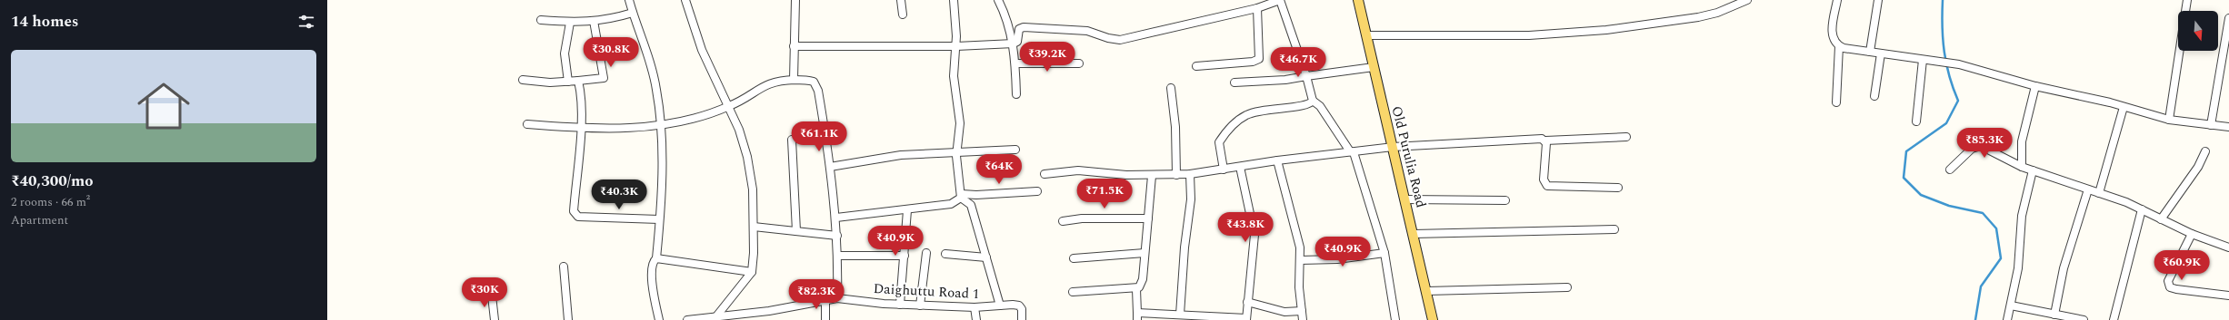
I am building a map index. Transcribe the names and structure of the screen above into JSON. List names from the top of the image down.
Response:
{
  "streets": {
    "main road": ["Old Purulia Road"],
    "street": ["Daighuttu Road 1"]
  },
  "north": "bottom",
  "page": {
    "heading": "14 homes",
    "price": [
      "₹30.8K",
      "₹39.2K",
      "₹46.7K",
      "₹61.1K",
      "₹85.3K",
      "₹64K",
      "₹71.5K",
      "₹40.3K",
      "₹43.8K",
      "₹40.9K",
      "₹40.9K",
      "₹60.9K",
      "₹30K",
      "₹82.3K"
    ],
    "list": [
      {
        "name": "₹40,300/mo",
        "note": "2 rooms · 66 m² · Apartment"
      }
    ]
  }
}
